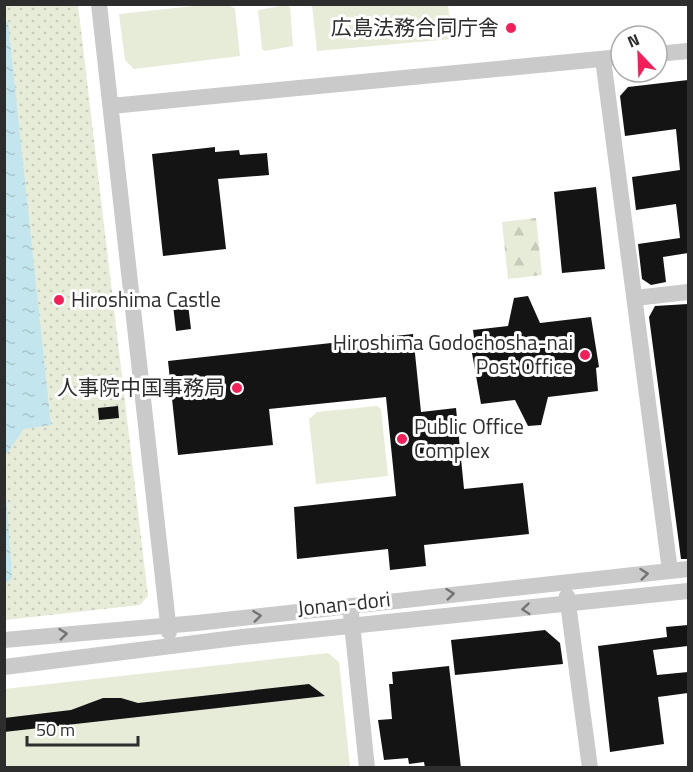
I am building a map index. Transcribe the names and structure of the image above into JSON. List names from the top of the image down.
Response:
{
  "streets": {
    "street": ["Jonan-dori"]
  },
  "places": [
    "広島法務合同庁舎",
    "Hiroshima Castle",
    "Hiroshima Godochosha-nai Post Office",
    "人事院中国事務局",
    "Public Office Complex"
  ],
  "scale_bar": "50 m",
  "north": "top left"
}
